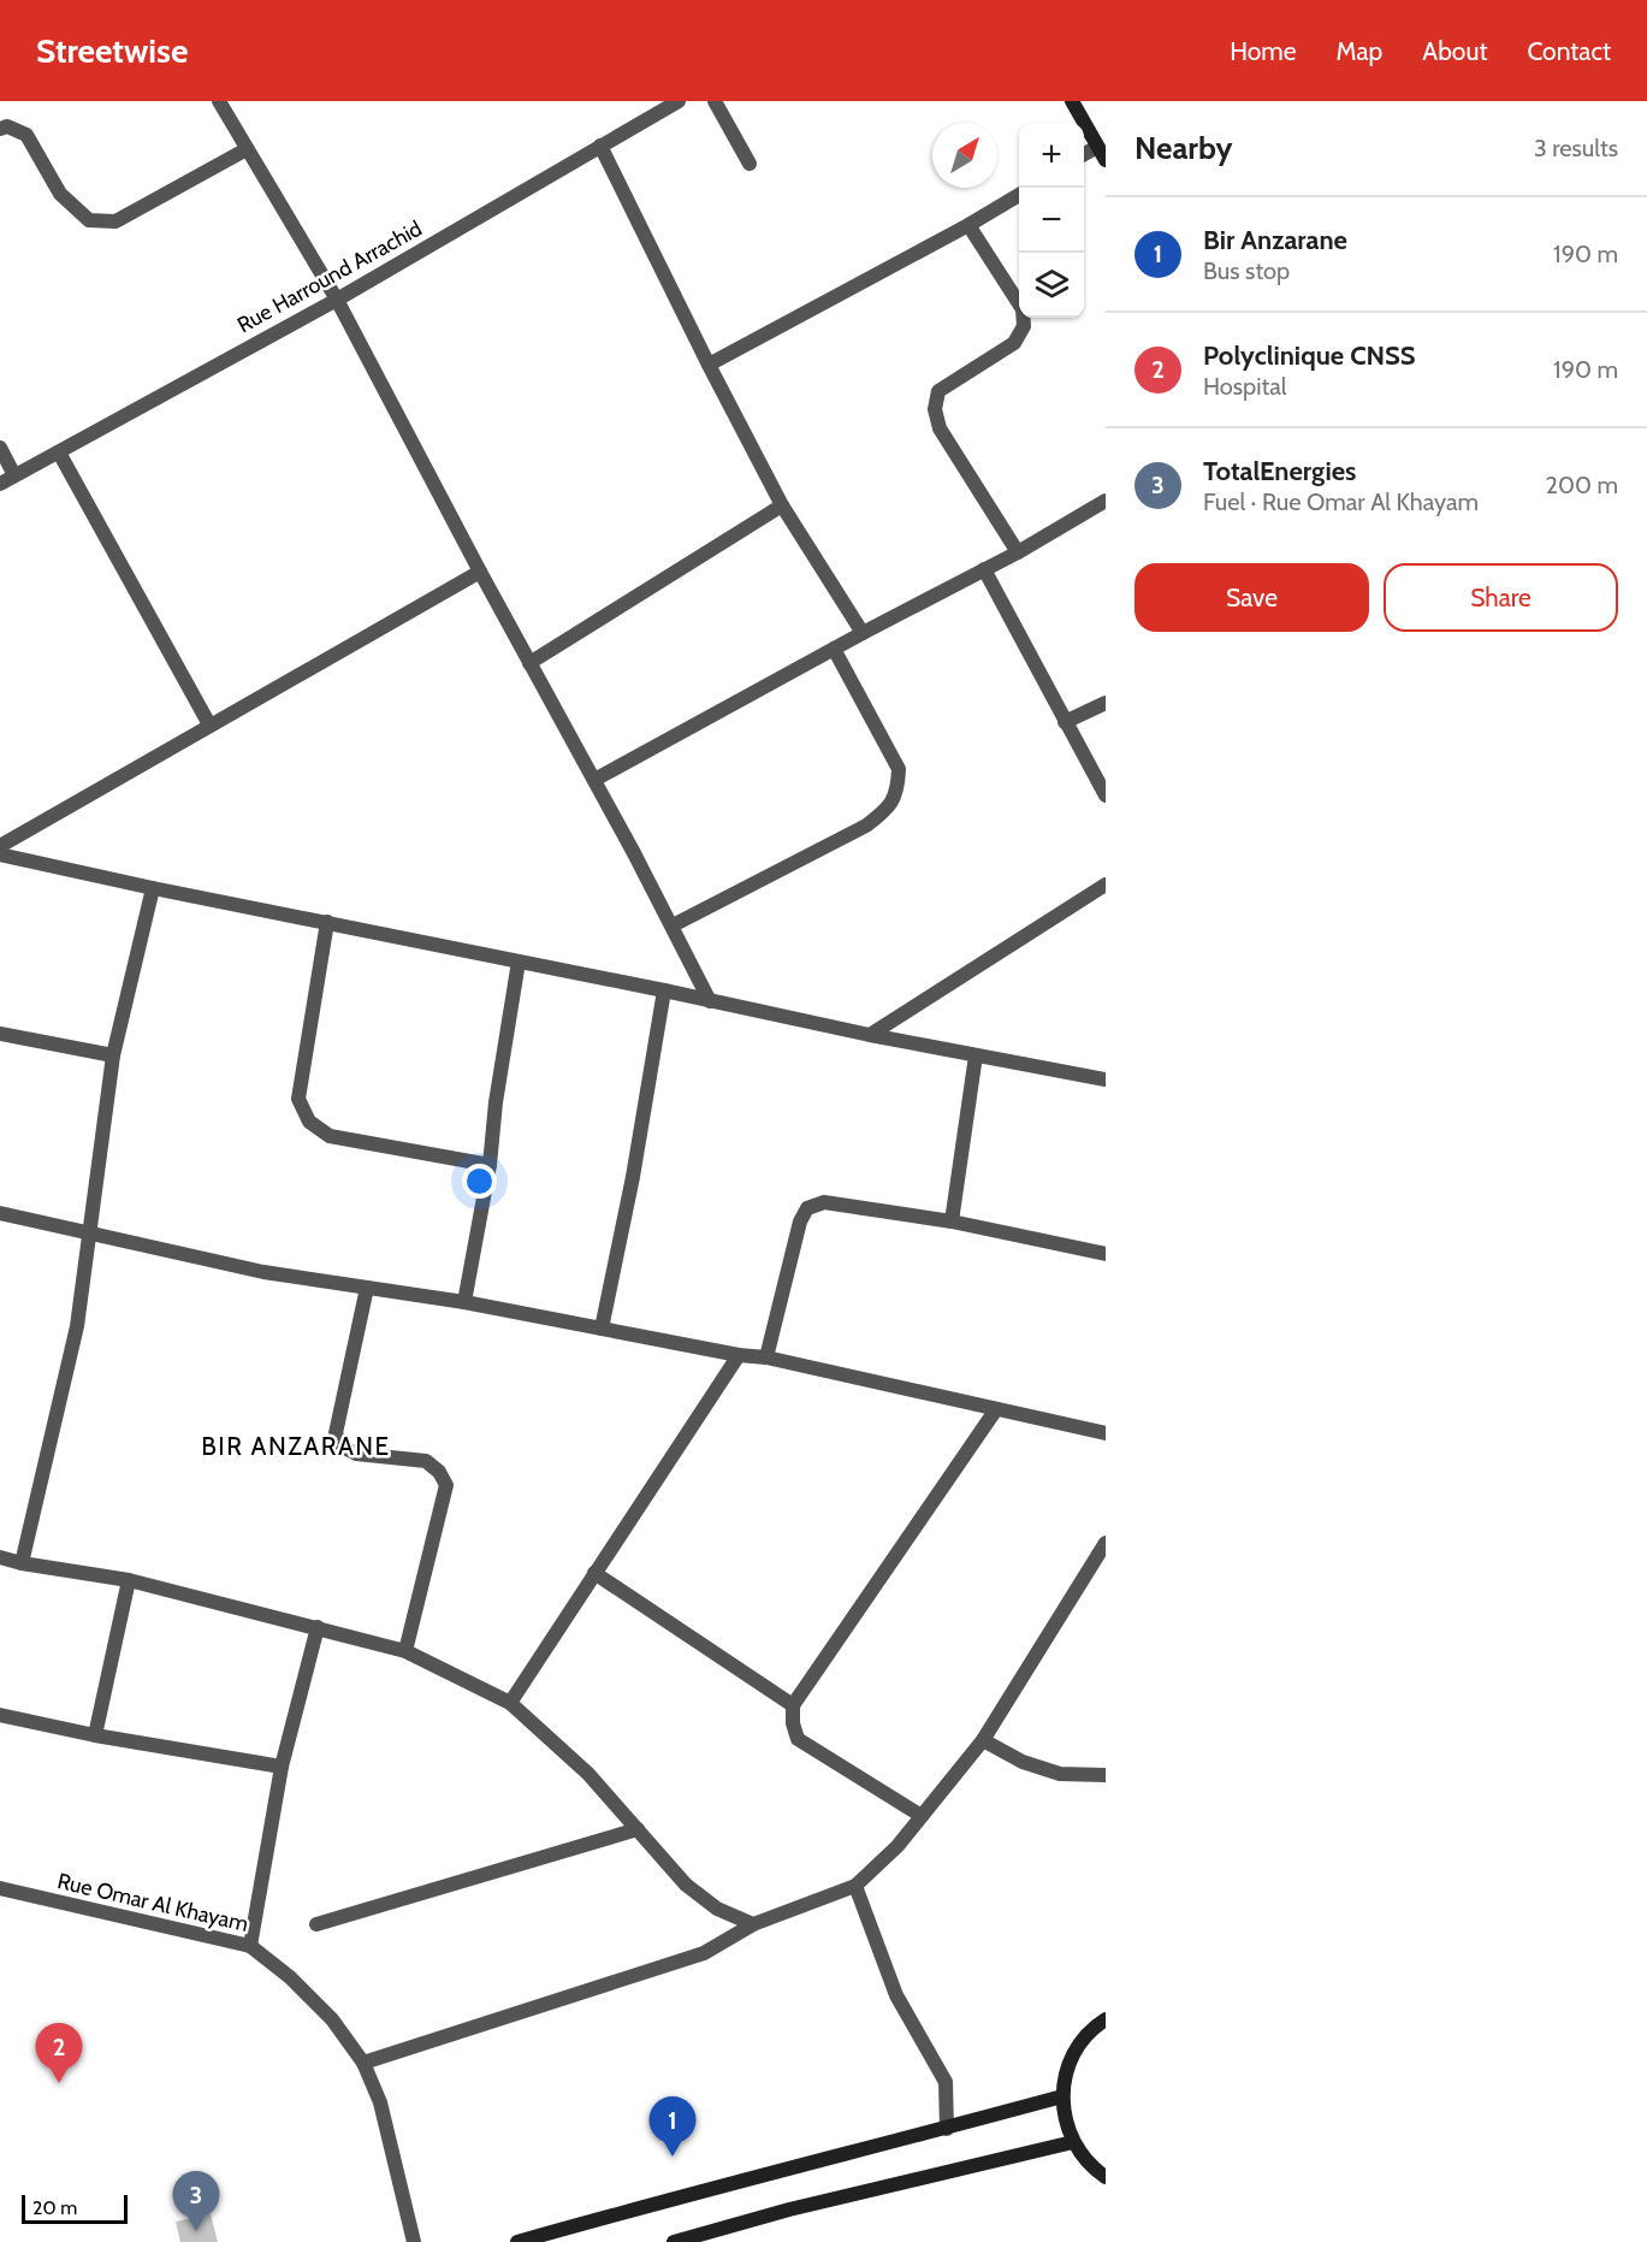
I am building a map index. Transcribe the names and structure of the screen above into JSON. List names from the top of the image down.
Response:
{
  "streets": {
    "street": ["Rue Harround Arrachid", "Rue Omar Al Khayam"]
  },
  "districts": ["BIR ANZARANE"],
  "scale_bar": "20 m",
  "north": "top right",
  "page": {
    "header": "Streetwise",
    "nav": [
      "Home",
      "Map",
      "About",
      "Contact"
    ],
    "heading": ["Nearby", "3 results"],
    "map_buttons": ["+", "−"],
    "list": [
      {
        "mark": "1",
        "name": "Bir Anzarane",
        "note": "Bus stop",
        "value": "190 m"
      },
      {
        "mark": "2",
        "name": "Polyclinique CNSS",
        "note": "Hospital",
        "value": "190 m"
      },
      {
        "mark": "3",
        "name": "TotalEnergies",
        "note": "Fuel · Rue Omar Al Khayam",
        "value": "200 m"
      }
    ],
    "buttons": ["Save", "Share"],
    "pins": ["2", "1", "3"],
    "scale": "20 m"
  }
}
